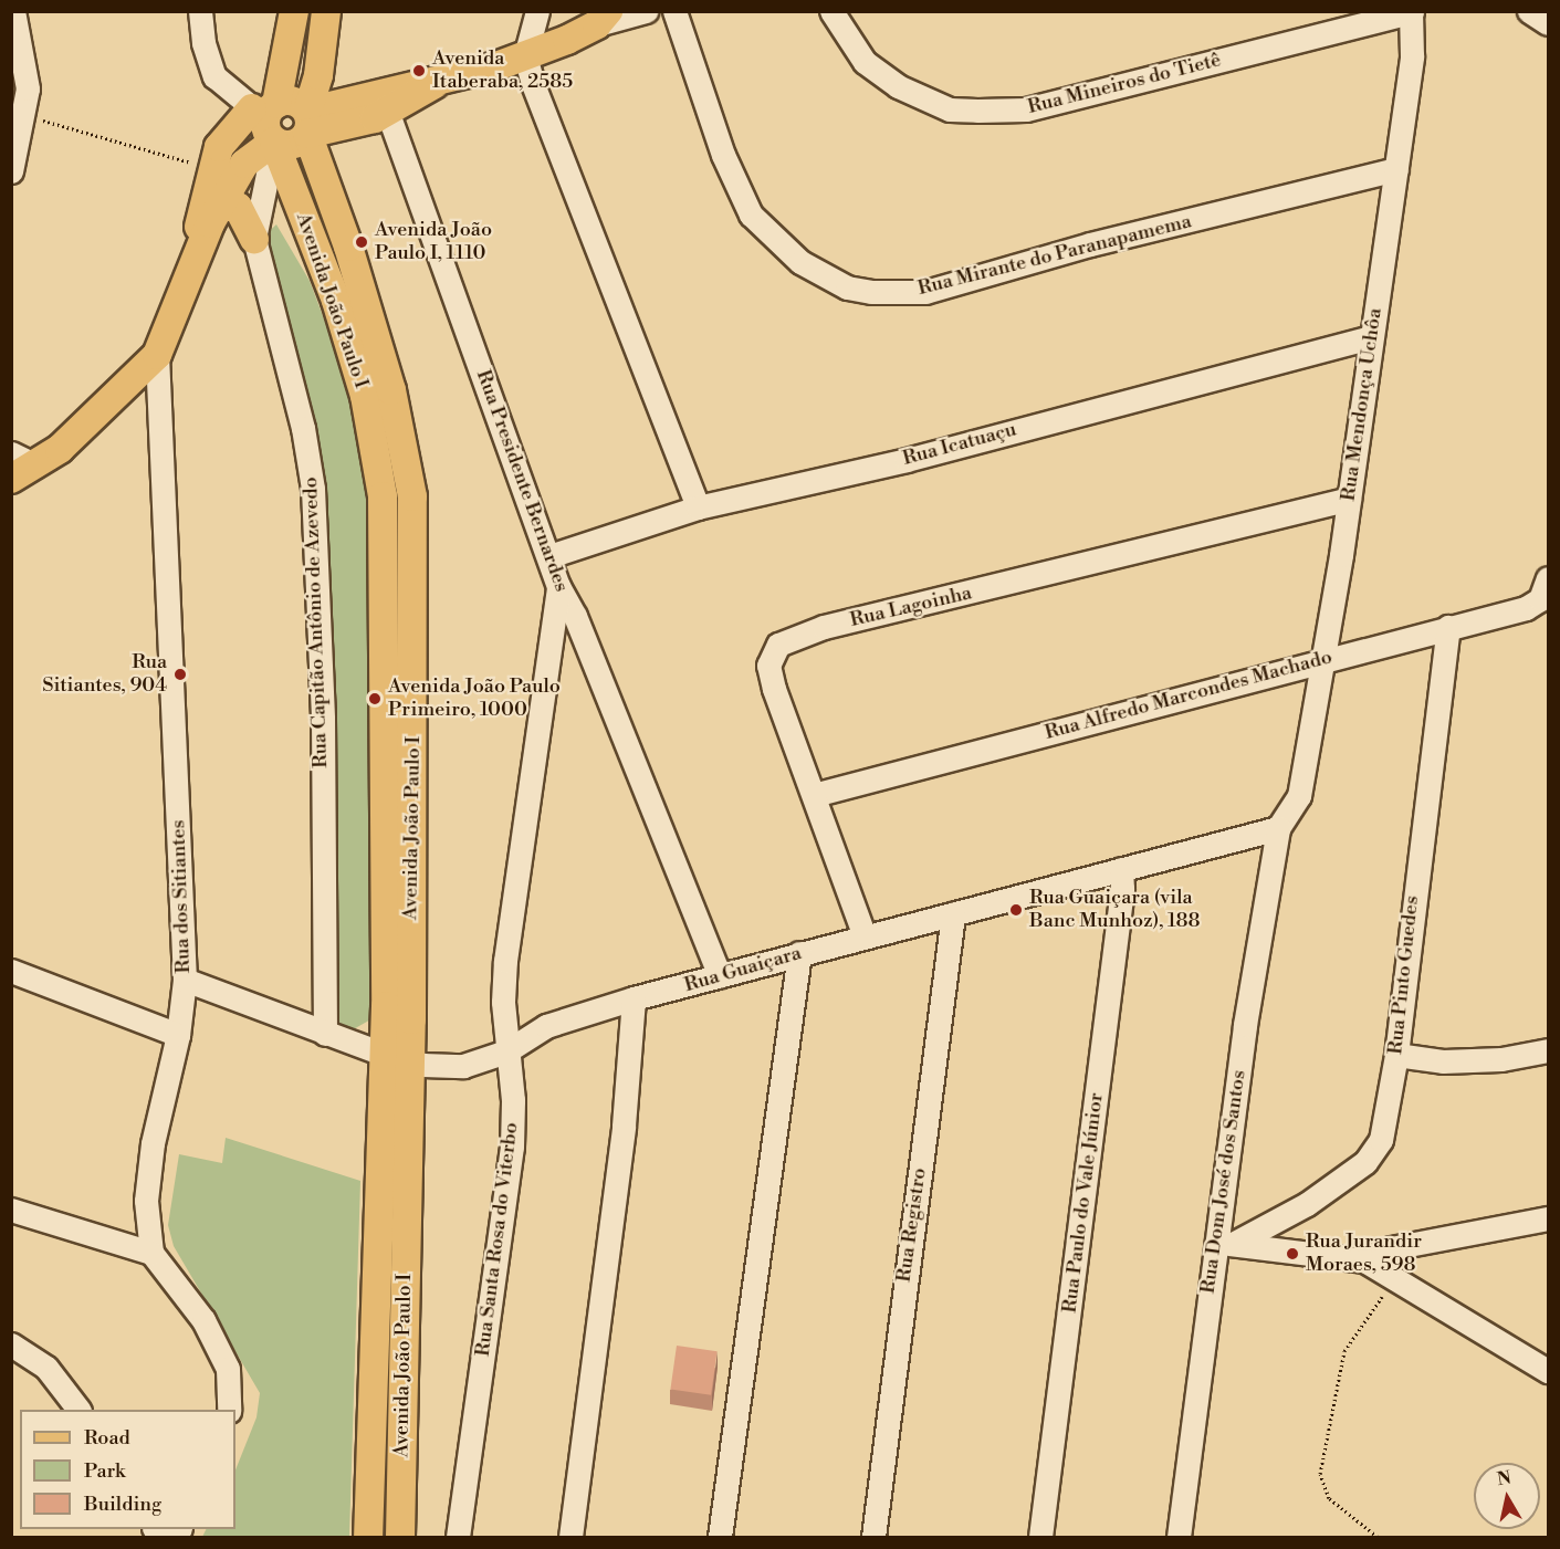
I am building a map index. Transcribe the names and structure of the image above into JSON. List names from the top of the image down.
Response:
{
  "streets": {
    "main road": ["Avenida João Paulo I"],
    "street": [
      "Rua Mineiros do Tietê",
      "Rua Mirante do Paranapamema",
      "Rua Mendonça Uchôa",
      "Rua Icatuaçu",
      "Rua Presidente Bernardes",
      "Rua Lagoinha",
      "Rua Capitão Antônio de Azevedo",
      "Rua Alfredo Marcondes Machado",
      "Rua dos Sitiantes",
      "Rua Guaiçara",
      "Rua Pinto Guedes",
      "Rua Dom José dos Santos",
      "Rua Paulo do Vale Júnior",
      "Rua Registro",
      "Rua Santa Rosa do Viterbo"
    ]
  },
  "crossings": [
    ["Rua Mineiros do Tietê", "Rua Mendonça Uchôa"],
    ["Rua Mirante do Paranapamema", "Rua Mendonça Uchôa"],
    ["Avenida João Paulo I", "Rua Capitão Antônio de Azevedo"],
    ["Avenida João Paulo I", "Rua Guaiçara"],
    ["Rua Mendonça Uchôa", "Rua Icatuaçu"],
    ["Rua Mendonça Uchôa", "Rua Lagoinha"],
    ["Rua Mendonça Uchôa", "Rua Alfredo Marcondes Machado"],
    ["Rua Mendonça Uchôa", "Rua Guaiçara"],
    ["Rua Mendonça Uchôa", "Rua Dom José dos Santos"],
    ["Rua Icatuaçu", "Rua Presidente Bernardes"],
    ["Rua Presidente Bernardes", "Rua Guaiçara"],
    ["Rua Presidente Bernardes", "Rua Santa Rosa do Viterbo"],
    ["Rua Lagoinha", "Rua Alfredo Marcondes Machado"],
    ["Rua Lagoinha", "Rua Guaiçara"],
    ["Rua Capitão Antônio de Azevedo", "Rua Guaiçara"],
    ["Rua Alfredo Marcondes Machado", "Rua Pinto Guedes"],
    ["Rua dos Sitiantes", "Rua Guaiçara"],
    ["Rua Guaiçara", "Rua Dom José dos Santos"],
    ["Rua Guaiçara", "Rua Paulo do Vale Júnior"],
    ["Rua Guaiçara", "Rua Registro"],
    ["Rua Guaiçara", "Rua Santa Rosa do Viterbo"],
    ["Rua Pinto Guedes", "Rua Dom José dos Santos"]
  ],
  "places": [
    "Avenida Itaberaba, 2585",
    "Avenida João Paulo I, 1110",
    "Rua Sitiantes, 904",
    "Avenida João Paulo Primeiro, 1000",
    "Rua Guaiçara (vila Banc Munhoz), 188",
    "Rua Jurandir Moraes, 598"
  ],
  "legend": ["Road", "Park", "Building"],
  "north": "top"
}
